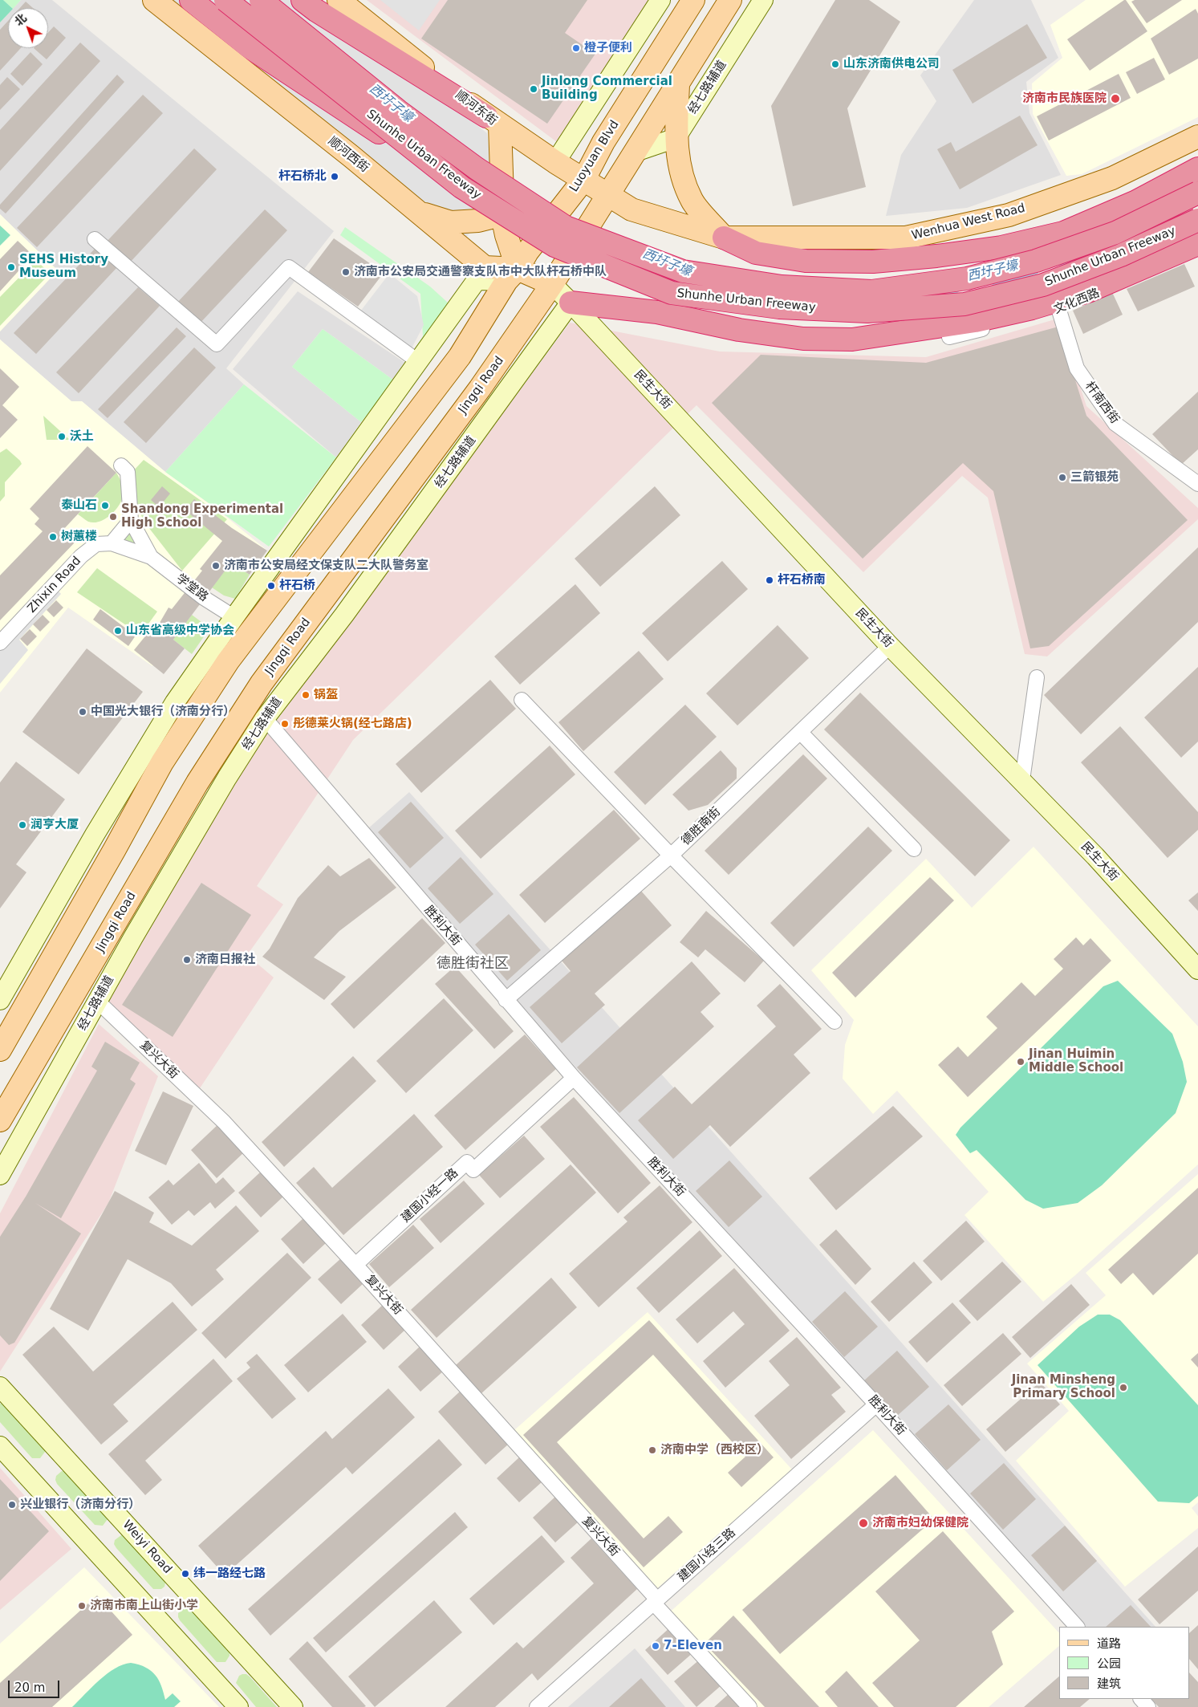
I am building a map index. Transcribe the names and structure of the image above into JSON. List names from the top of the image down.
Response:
{
  "streets": {
    "highway": ["Shunhe Urban Freeway"],
    "main road": [
      "顺河东街",
      "顺河西街",
      "Luoyuan Blvd",
      "Wenhua West Road",
      "Jingqi Road"
    ],
    "street": [
      "经七路辅道",
      "文化西路",
      "民生大街",
      "杆南西街",
      "Zhixin Road",
      "学堂路",
      "德胜南街",
      "胜利大街",
      "复兴大街",
      "建国小经一路",
      "Weiyi Road",
      "建国小经三路"
    ]
  },
  "crossings": [
    ["经七路辅道", "民生大街"],
    ["经七路辅道", "胜利大街"],
    ["经七路辅道", "复兴大街"],
    ["顺河东街", "顺河西街"],
    ["顺河东街", "Luoyuan Blvd"],
    ["顺河西街", "Luoyuan Blvd"],
    ["顺河西街", "Jingqi Road"],
    ["顺河西街", "民生大街"],
    ["文化西路", "杆南西街"],
    ["Jingqi Road", "民生大街"],
    ["民生大街", "德胜南街"],
    ["Zhixin Road", "学堂路"],
    ["德胜南街", "胜利大街"],
    ["胜利大街", "建国小经一路"],
    ["胜利大街", "建国小经三路"],
    ["复兴大街", "建国小经一路"],
    ["复兴大街", "建国小经三路"]
  ],
  "districts": ["德胜街社区"],
  "water": ["西圩子壕"],
  "places": [
    "橙子便利",
    "山东济南供电公司",
    "Jinlong Commercial Building",
    "济南市民族医院",
    "杆石桥北",
    "SEHS History Museum",
    "济南市公安局交通警察支队市中大队杆石桥中队",
    "沃土",
    "三箭银苑",
    "泰山石",
    "Shandong Experimental High School",
    "树蕙楼",
    "济南市公安局经文保支队二大队警务室",
    "杆石桥南",
    "杆石桥",
    "山东省高级中学协会",
    "锅盔",
    "中国光大银行（济南分行）",
    "彤德莱火锅(经七路店)",
    "润亨大厦",
    "济南日报社",
    "Jinan Huimin Middle School",
    "Jinan Minsheng Primary School",
    "济南中学（西校区）",
    "兴业银行（济南分行）",
    "济南市妇幼保健院",
    "纬一路经七路",
    "济南市南上山街小学",
    "7-Eleven"
  ],
  "legend": ["道路", "公园", "建筑"],
  "scale_bar": "20 m",
  "north": "top left"
}
